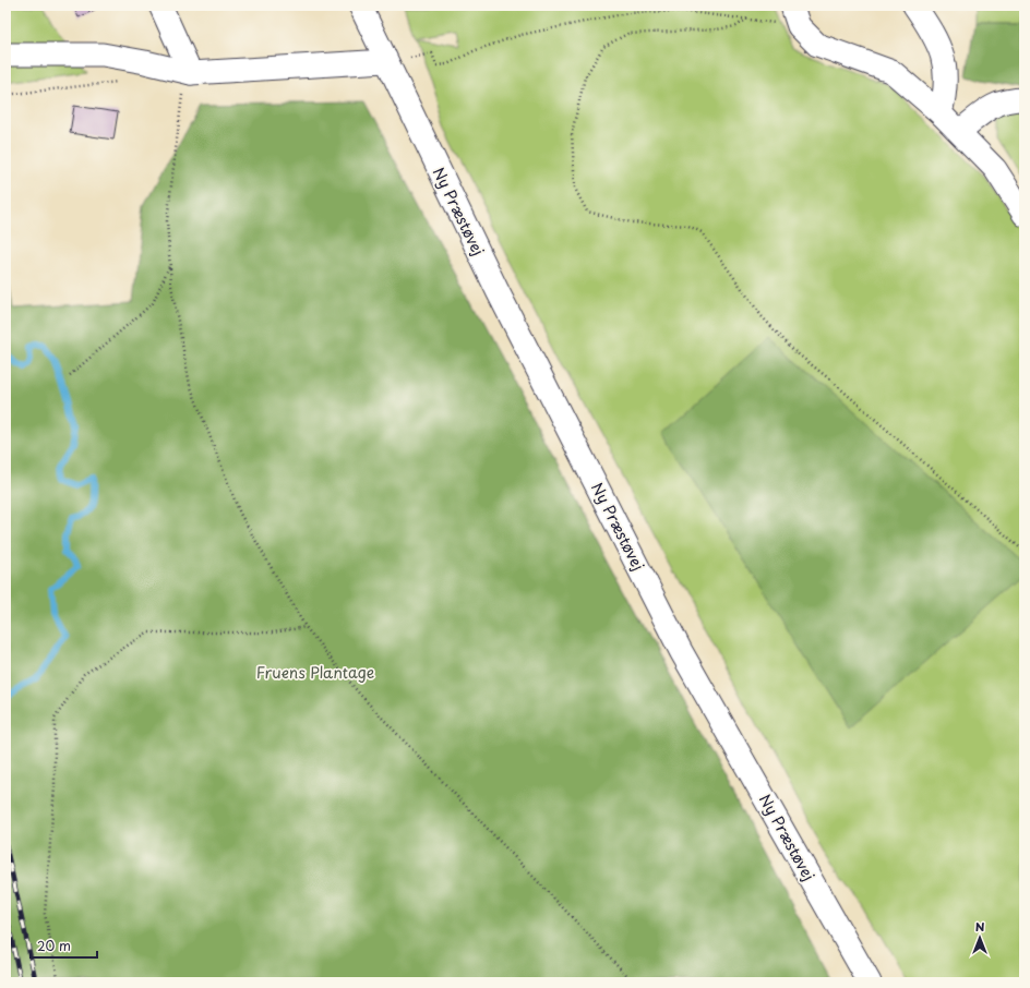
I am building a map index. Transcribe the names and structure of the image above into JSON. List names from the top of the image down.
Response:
{
  "streets": {
    "street": ["Ny Præstøvej"]
  },
  "parks": ["Fruens Plantage"],
  "scale_bar": "20 m",
  "north": "top"
}
